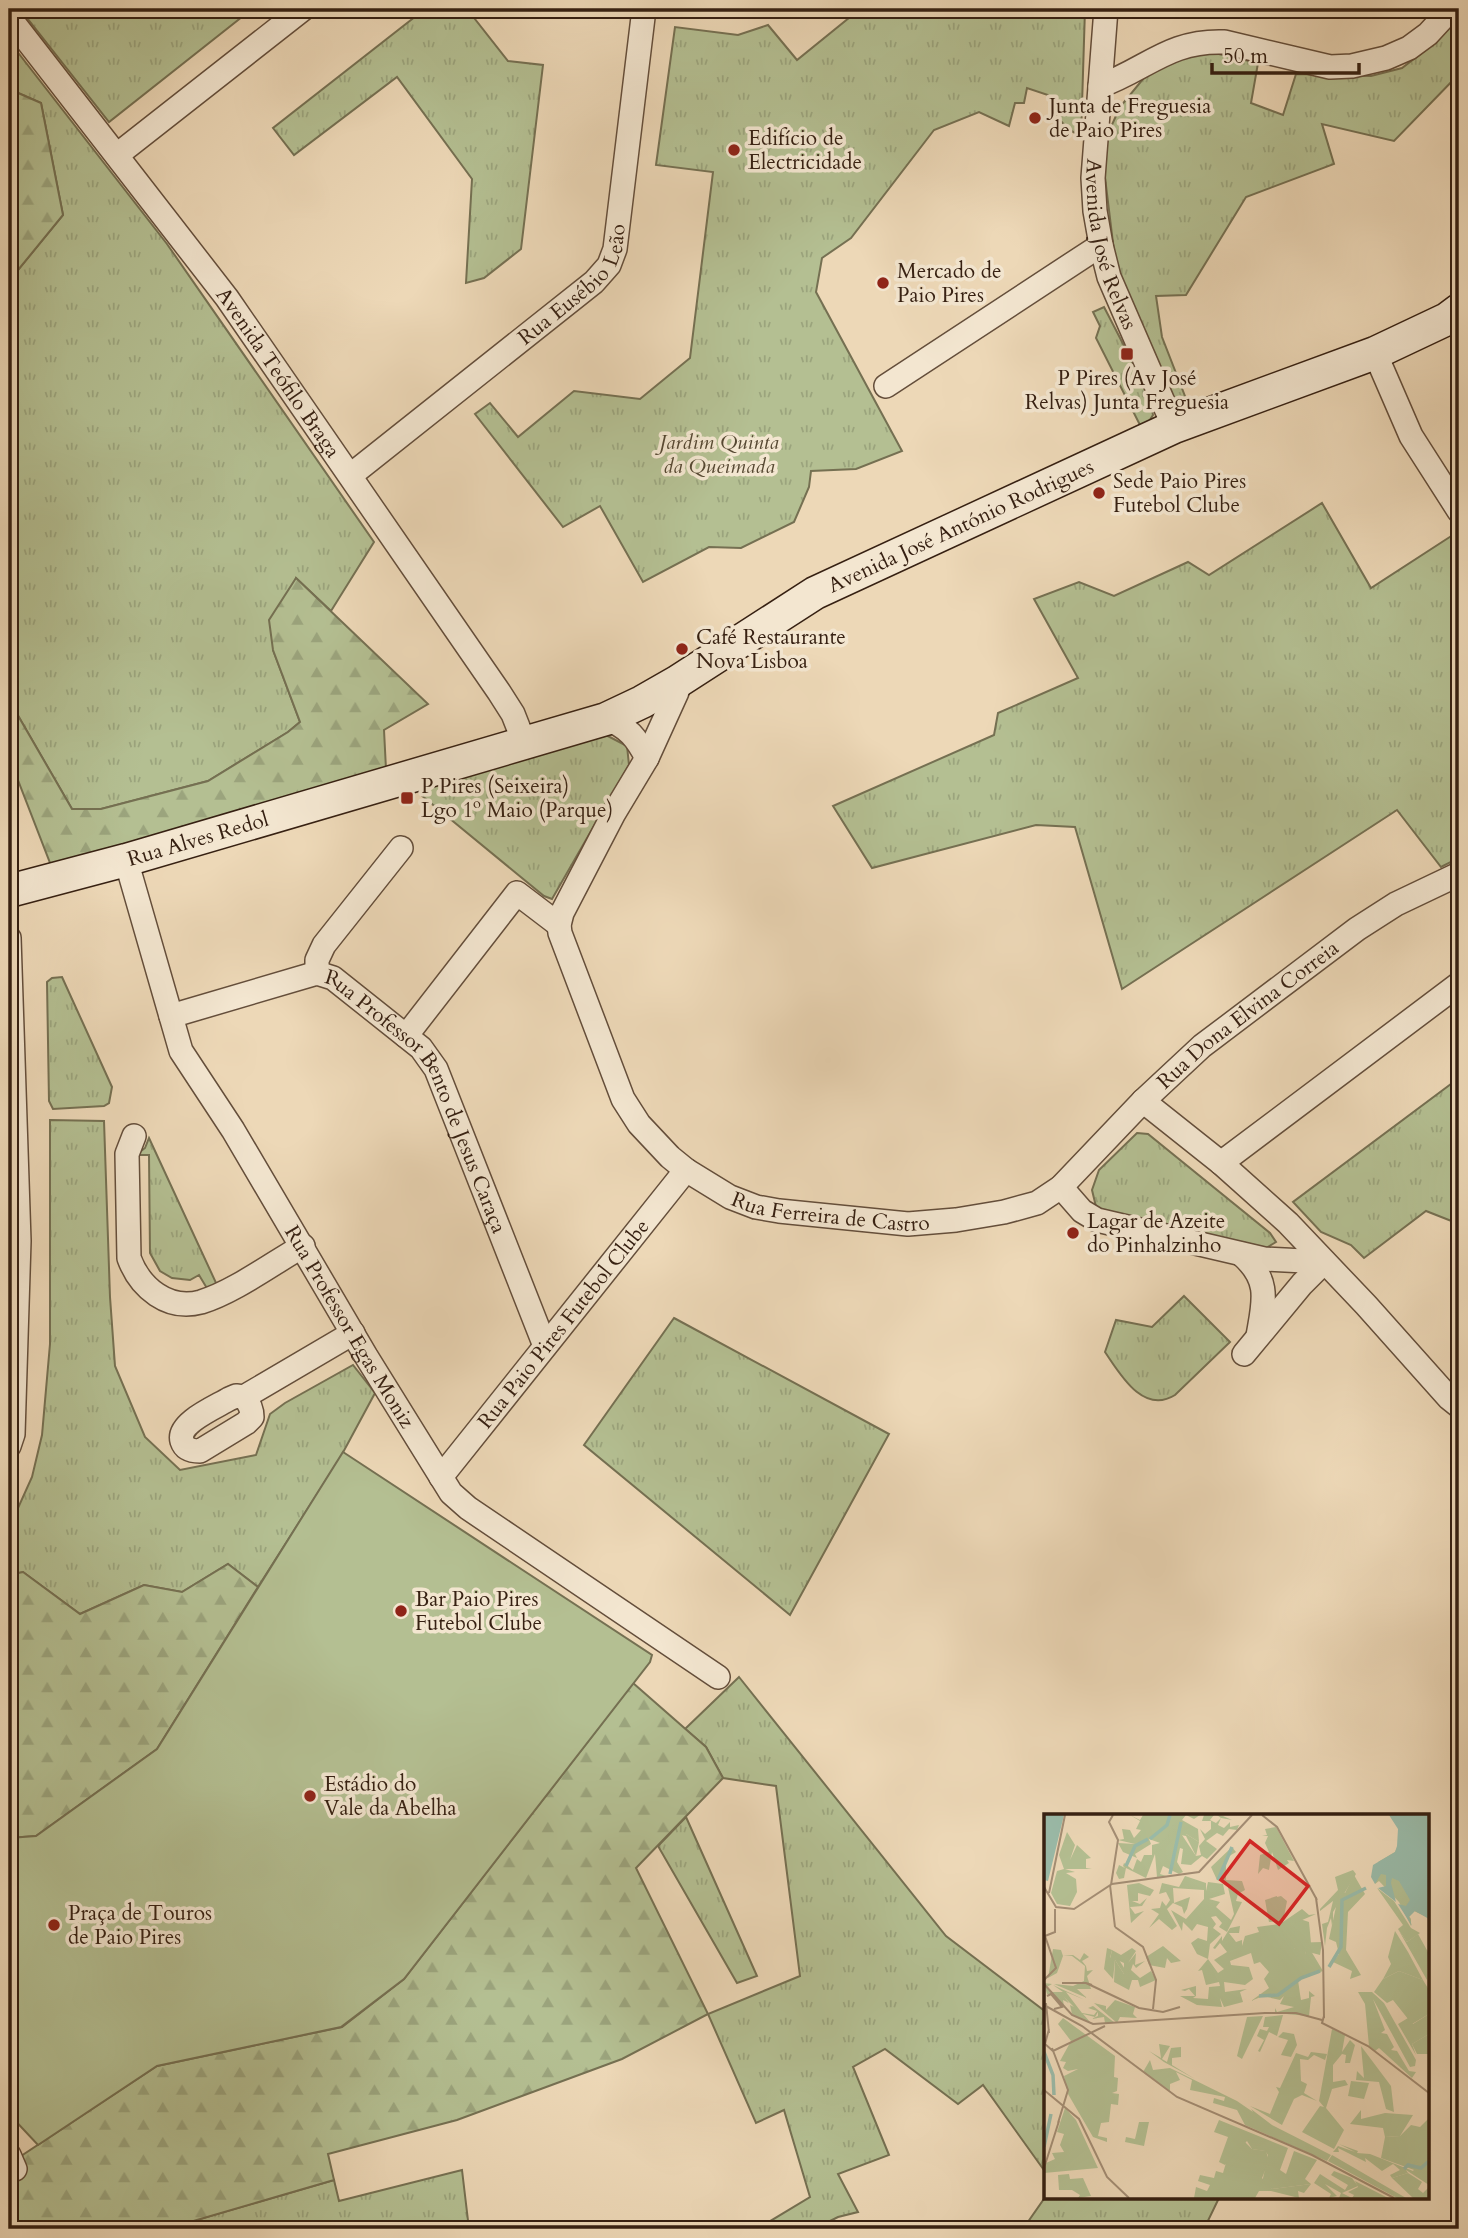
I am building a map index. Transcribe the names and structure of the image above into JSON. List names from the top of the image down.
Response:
{
  "streets": {
    "street": [
      "Avenida José Relvas",
      "Rua Eusébio Leão",
      "Avenida Teófilo Braga",
      "Avenida José António Rodrigues",
      "Rua Alves Redol",
      "Rua Dona Elvina Correia",
      "Rua Professor Bento de Jesus Caraça",
      "Rua Ferreira de Castro",
      "Rua Paio Pires Futebol Clube",
      "Rua Professor Egas Moniz"
    ]
  },
  "crossings": [
    ["Avenida José Relvas", "Avenida José António Rodrigues"],
    ["Rua Eusébio Leão", "Avenida Teófilo Braga"],
    ["Avenida Teófilo Braga", "Avenida José António Rodrigues"],
    ["Avenida Teófilo Braga", "Rua Alves Redol"],
    ["Avenida José António Rodrigues", "Rua Alves Redol"],
    ["Rua Alves Redol", "Rua Professor Egas Moniz"],
    ["Rua Dona Elvina Correia", "Rua Ferreira de Castro"],
    ["Rua Professor Bento de Jesus Caraça", "Rua Paio Pires Futebol Clube"],
    ["Rua Professor Bento de Jesus Caraça", "Rua Professor Egas Moniz"],
    ["Rua Ferreira de Castro", "Rua Paio Pires Futebol Clube"],
    ["Rua Paio Pires Futebol Clube", "Rua Professor Egas Moniz"]
  ],
  "parks": ["Jardim Quinta da Queimada"],
  "places": {
    "other": [
      "Junta de Freguesia de Paio Pires",
      "Edifício de Electricidade",
      "Mercado de Paio Pires",
      "Sede Paio Pires Futebol Clube",
      "Café Restaurante Nova Lisboa",
      "Lagar de Azeite do Pinhalzinho",
      "Bar Paio Pires Futebol Clube",
      "Estádio do Vale da Abelha",
      "Praça de Touros de Paio Pires"
    ],
    "transit": ["P Pires (Av José Relvas) Junta Freguesia", "P Pires (Seixeira) Lgo 1º Maio (Parque)"]
  },
  "scale_bar": "50 m"
}
